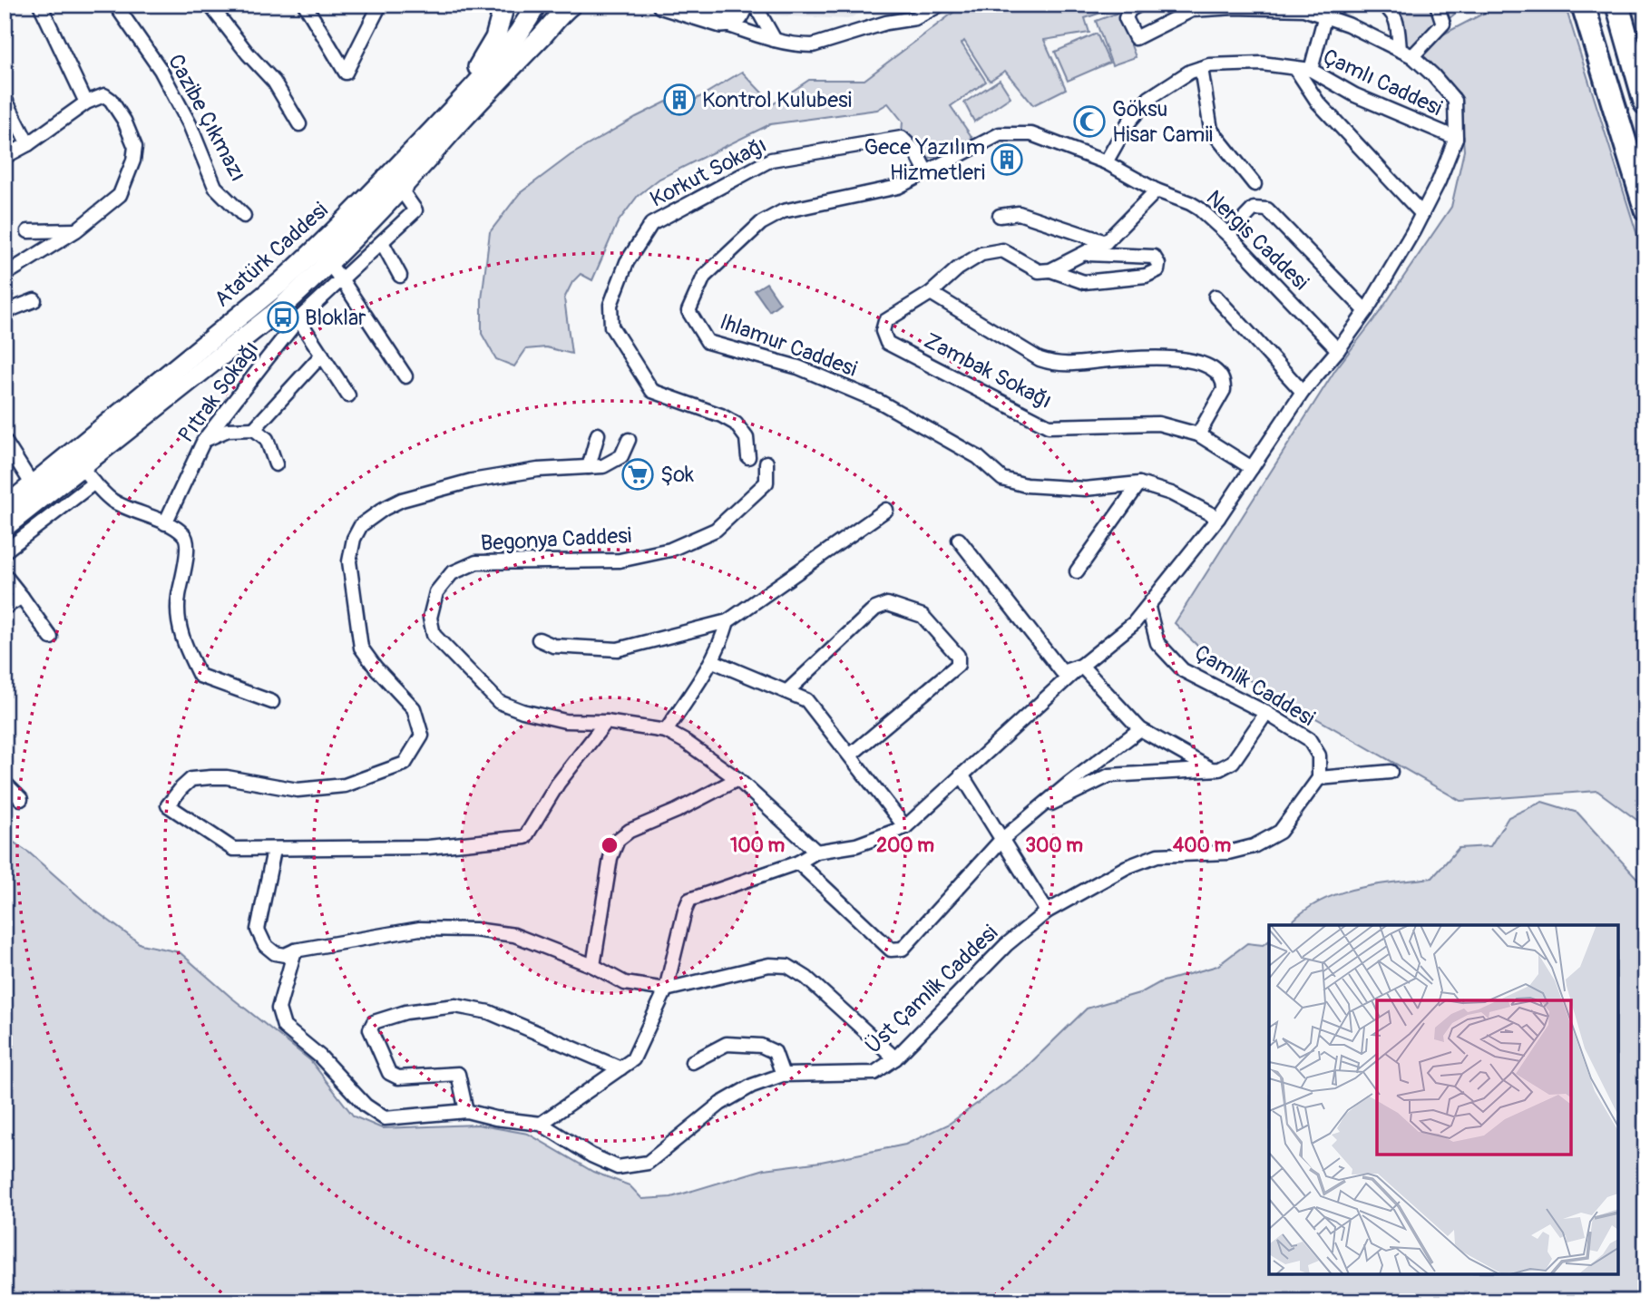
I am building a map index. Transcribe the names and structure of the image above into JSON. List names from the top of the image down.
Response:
{
  "streets": {
    "main road": ["Atatürk Caddesi"],
    "street": [
      "Çamlı Caddesi",
      "Cazibe Çıkmazı",
      "Korkut Sokağı",
      "Nergis Caddesi",
      "Ihlamur Caddesi",
      "Zambak Sokağı",
      "Pıtrak Sokağı",
      "Begonya Caddesi",
      "Çamlik Caddesi",
      "Üst Çamlik Caddesi"
    ]
  },
  "crossings": [
    ["Çamlı Caddesi", "Nergis Caddesi"],
    ["Korkut Sokağı", "Nergis Caddesi"],
    ["Korkut Sokağı", "Ihlamur Caddesi"],
    ["Nergis Caddesi", "Ihlamur Caddesi"],
    ["Atatürk Caddesi", "Pıtrak Sokağı"],
    ["Çamlik Caddesi", "Üst Çamlik Caddesi"]
  ],
  "places": {
    "building": ["Kontrol Kulubesi", "Gece Yazılım Hizmetleri"],
    "mosque": ["Göksu Hisar Camii"],
    "bus stop": ["Bloklar"],
    "supermarket": ["Şok"]
  },
  "rings": [
    "100 m",
    "200 m",
    "300 m",
    "400 m"
  ]
}
